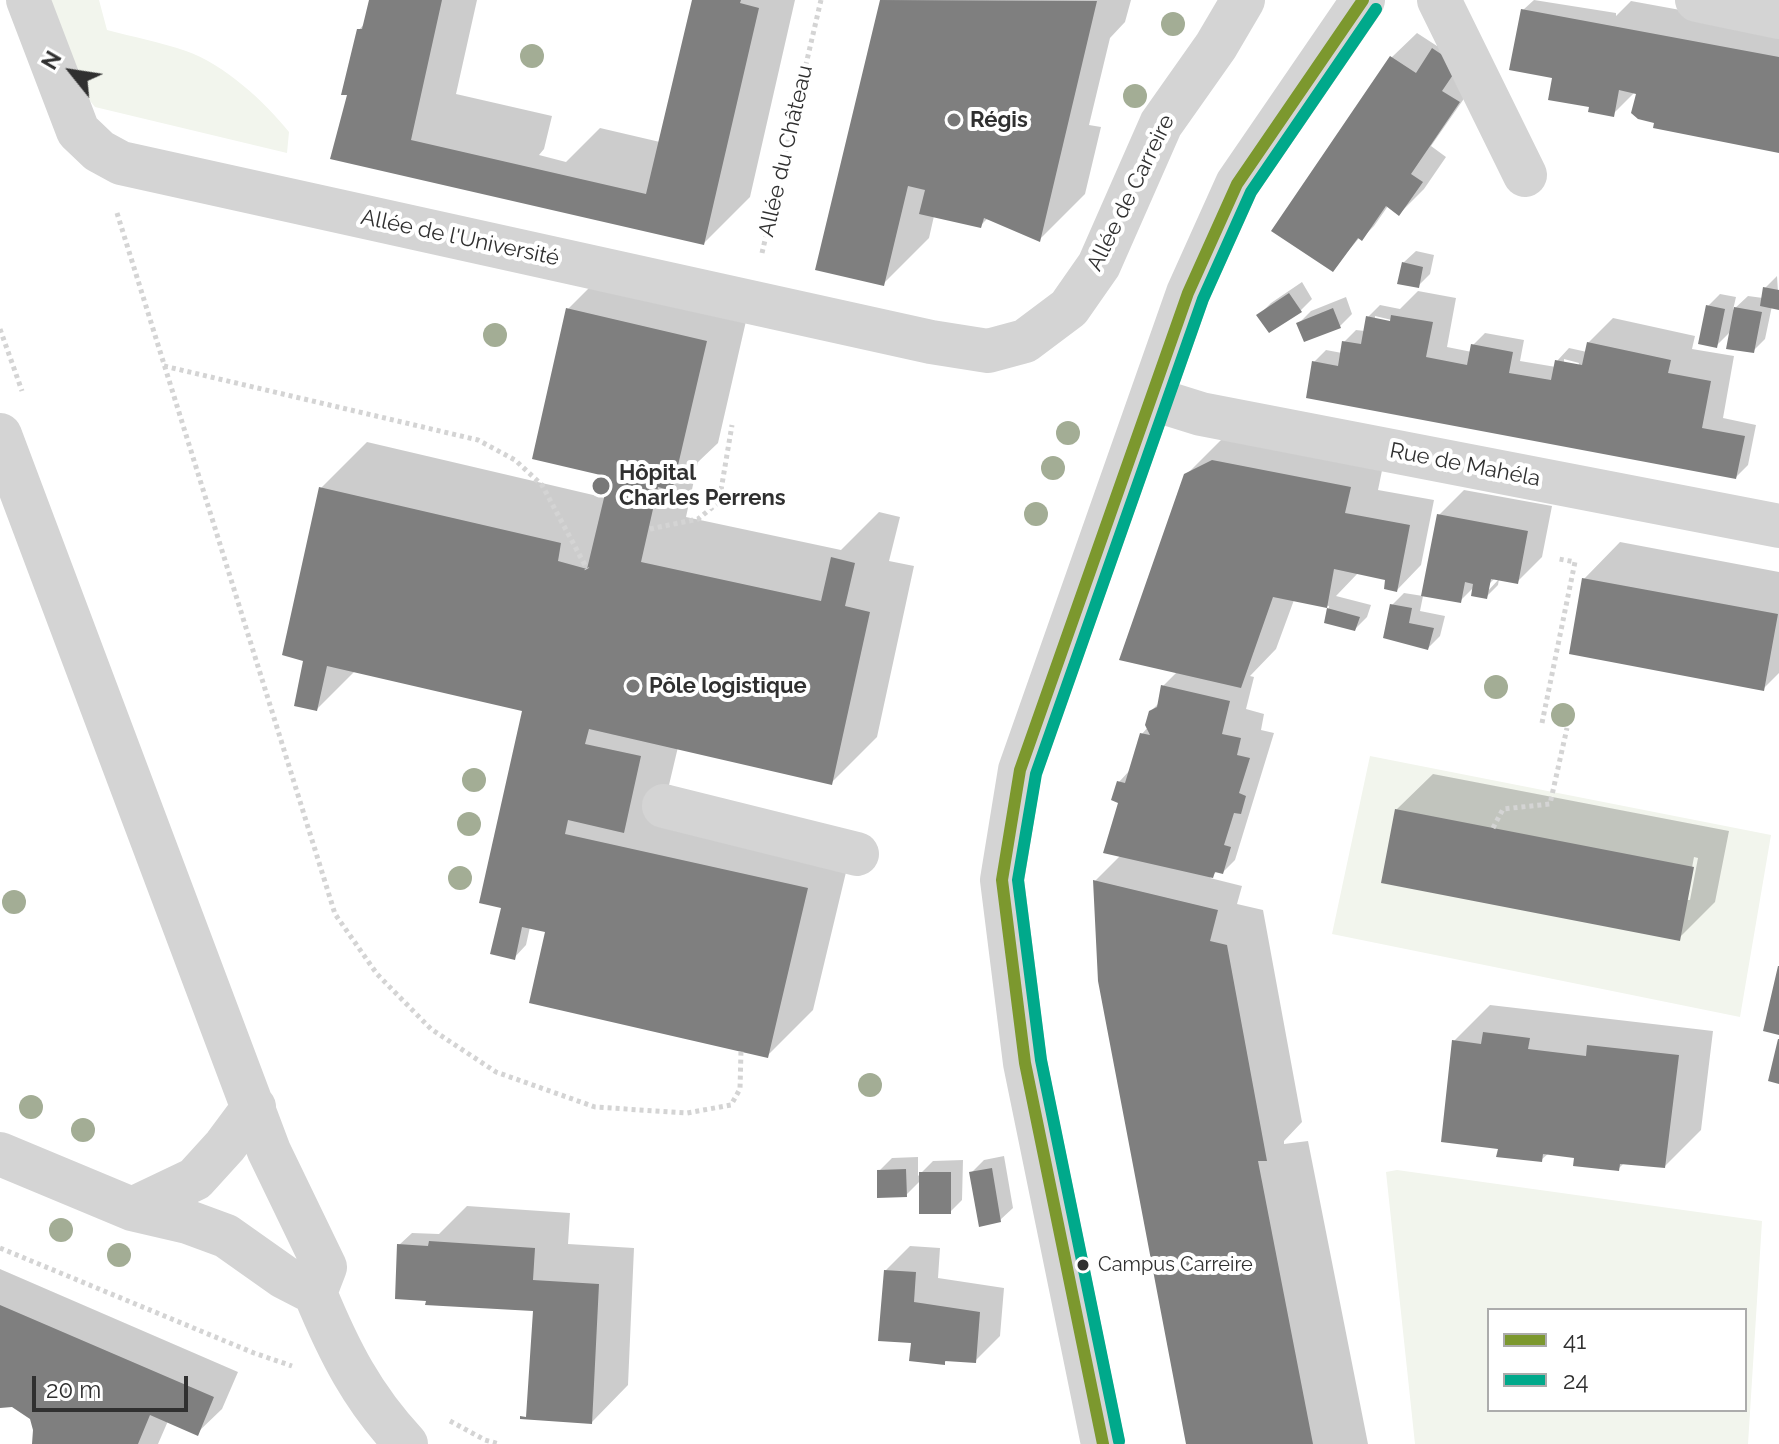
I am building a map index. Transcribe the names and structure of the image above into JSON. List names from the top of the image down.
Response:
{
  "streets": {
    "street": ["Allée de Carreire", "Allée de l'Université", "Rue de Mahéla"],
    "path": ["Allée du Château"]
  },
  "crossings": [
    ["Allée du Château", "Allée de l'Université"],
    ["Allée de Carreire", "Allée de l'Université"]
  ],
  "places": [
    "Régis",
    "Hôpital Charles Perrens",
    "Pôle logistique",
    "Campus Carreire"
  ],
  "lines": ["transit line 41", "transit line 24"],
  "legend": ["41", "24"],
  "scale_bar": "20 m",
  "north": "top left"
}
